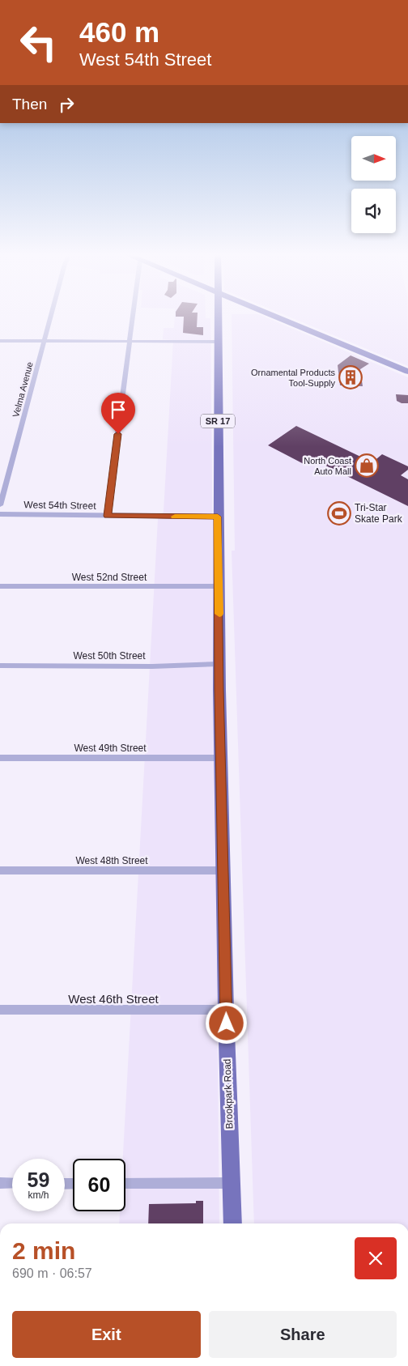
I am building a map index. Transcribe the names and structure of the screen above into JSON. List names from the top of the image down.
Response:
{
  "streets": {
    "main road": ["SR 17", "Brookpark Road"],
    "street": [
      "Velma Avenue",
      "West 54th Street",
      "West 52nd Street",
      "West 50th Street",
      "West 49th Street",
      "West 48th Street",
      "West 46th Street"
    ]
  },
  "crossings": [
    ["West 54th Street", "Brookpark Road"],
    ["West 52nd Street", "Brookpark Road"],
    ["West 50th Street", "Brookpark Road"],
    ["West 49th Street", "Brookpark Road"],
    ["West 48th Street", "Brookpark Road"],
    ["West 46th Street", "Brookpark Road"]
  ],
  "places": {
    "building": ["Ornamental Products Tool-Supply"],
    "shop": ["North Coast Auto Mall"],
    "sports": ["Tri-Star Skate Park"]
  },
  "north": "right",
  "page": {
    "turn": ["460 m", "West 54th Street"],
    "then": "Then",
    "speed": "59 km/h",
    "limit": "60",
    "heading": ["2 min", "690 m · 06:57"],
    "buttons": ["Exit", "Share"]
  }
}
